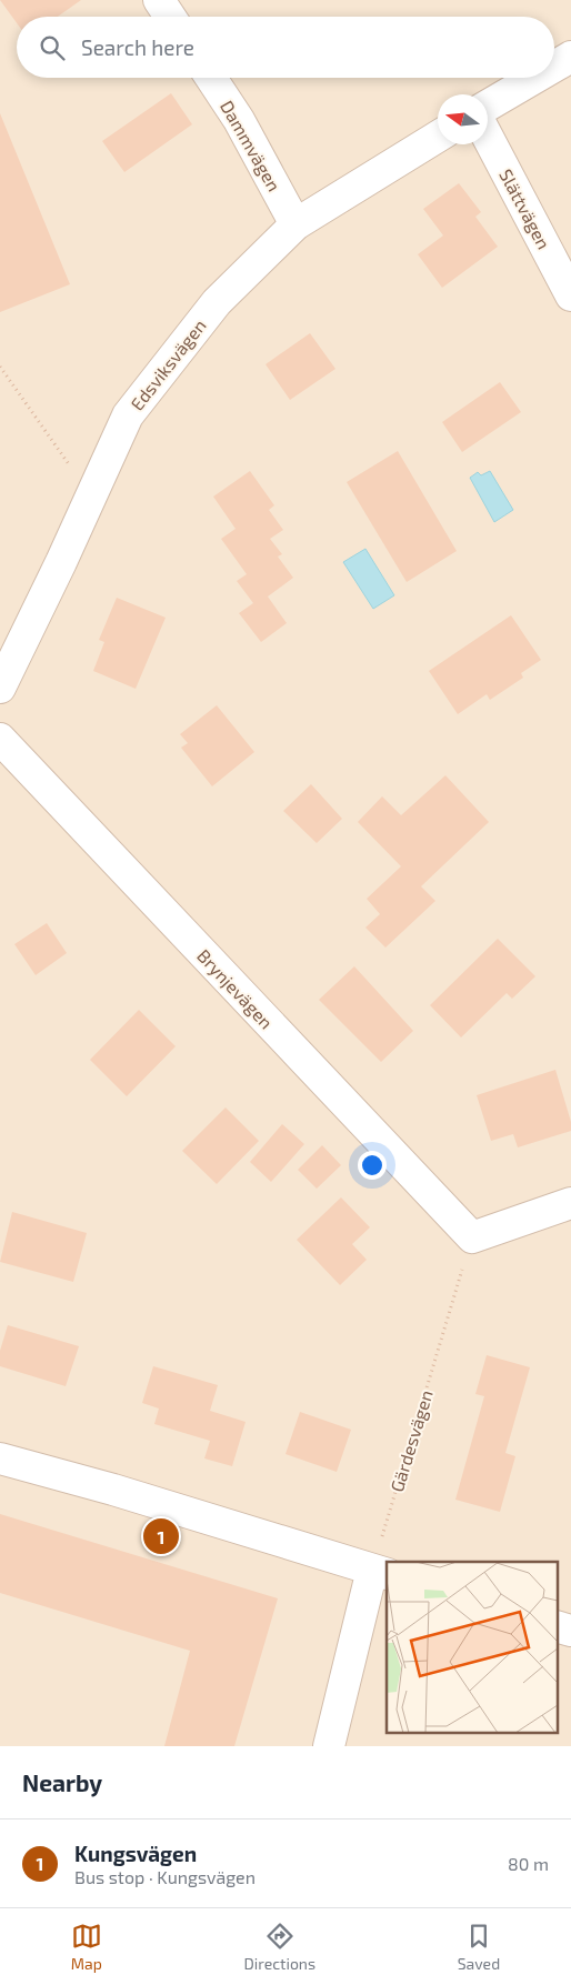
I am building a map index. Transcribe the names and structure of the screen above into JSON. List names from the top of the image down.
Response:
{
  "streets": {
    "street": [
      "Dammvägen",
      "Slättvägen",
      "Edsviksvägen",
      "Brynjevägen"
    ],
    "path": ["Gärdesvägen"]
  },
  "crossings": [
    ["Dammvägen", "Edsviksvägen"],
    ["Brynjevägen", "Gärdesvägen"]
  ],
  "north": "left",
  "page": {
    "search": "Search here",
    "pins": "1",
    "heading": "Nearby",
    "list": [
      {
        "mark": "1",
        "name": "Kungsvägen",
        "note": "Bus stop · Kungsvägen",
        "value": "80 m"
      }
    ],
    "nav": ["Map", "Directions", "Saved"]
  }
}
